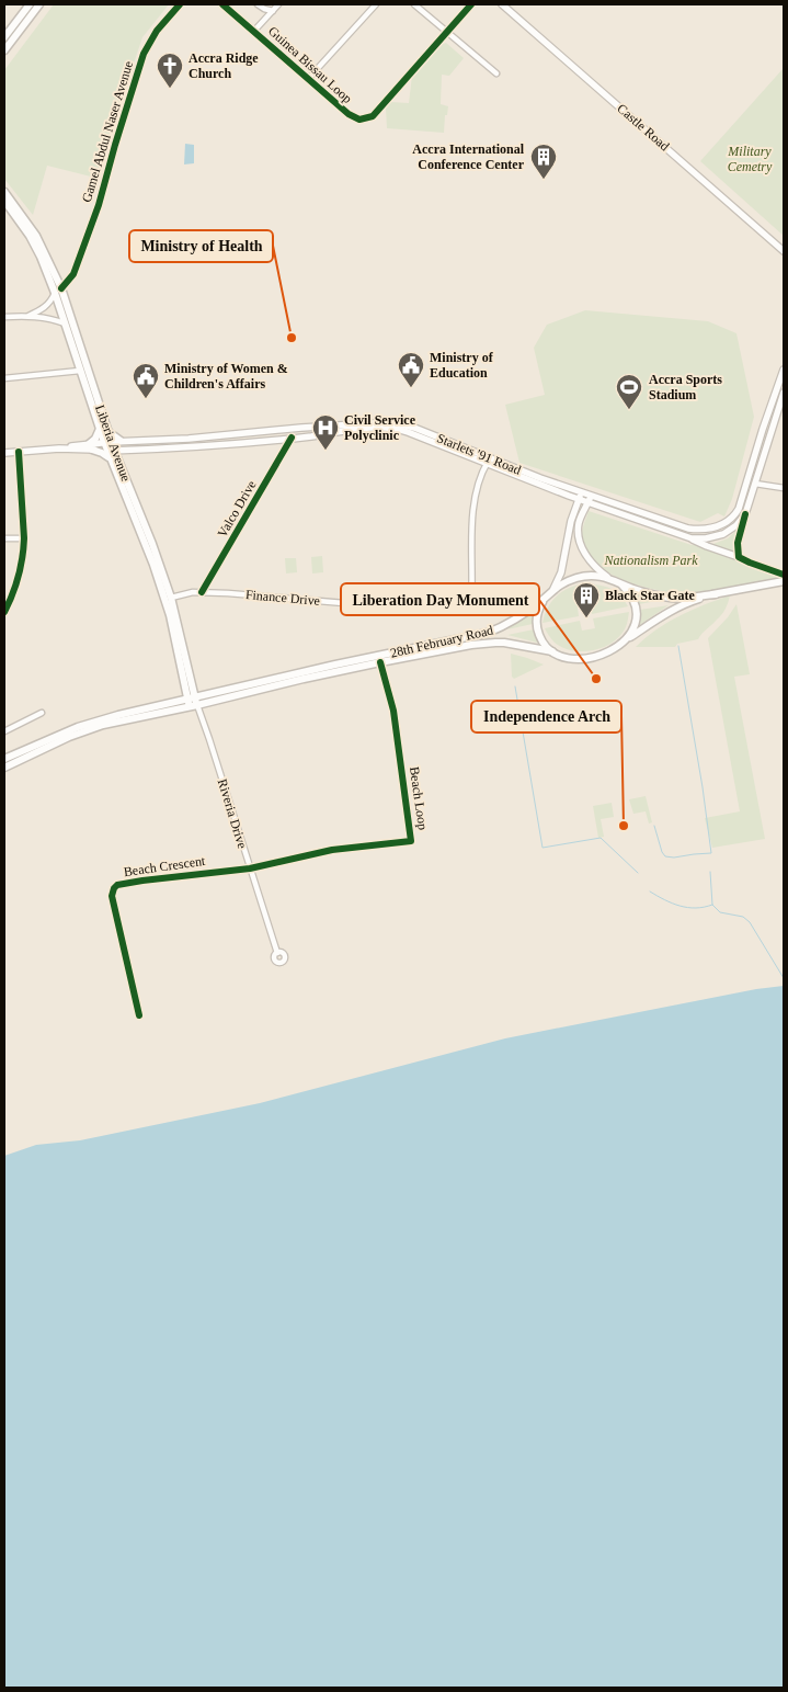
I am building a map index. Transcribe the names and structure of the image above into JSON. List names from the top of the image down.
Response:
{
  "streets": {
    "main road": [
      "Castle Road",
      "Liberia Avenue",
      "Starlets '91 Road",
      "28th February Road"
    ],
    "street": [
      "Guinea Bissau Loop",
      "Gamel Abdul Naser Avenue",
      "Valco Drive",
      "Finance Drive",
      "Beach Loop",
      "Riveria Drive",
      "Beach Crescent"
    ]
  },
  "crossings": [
    ["Gamel Abdul Naser Avenue", "Liberia Avenue"],
    ["Liberia Avenue", "Starlets '91 Road"],
    ["Liberia Avenue", "Finance Drive"],
    ["Liberia Avenue", "28th February Road"],
    ["Liberia Avenue", "Riveria Drive"],
    ["Starlets '91 Road", "Valco Drive"],
    ["Starlets '91 Road", "Finance Drive"],
    ["Starlets '91 Road", "28th February Road"],
    ["Valco Drive", "Finance Drive"],
    ["28th February Road", "Beach Loop"],
    ["28th February Road", "Riveria Drive"],
    ["Beach Loop", "Riveria Drive"],
    ["Beach Loop", "Beach Crescent"],
    ["Riveria Drive", "Beach Crescent"]
  ],
  "parks": ["Military Cemetry", "Nationalism Park"],
  "places": {
    "church": ["Accra Ridge Church"],
    "building": ["Accra International Conference Center", "Black Star Gate"],
    "other": ["Ministry of Health", "Liberation Day Monument", "Independence Arch"],
    "public building": ["Ministry of Education", "Ministry of Women & Children's Affairs"],
    "sports": ["Accra Sports Stadium"],
    "hospital": ["Civil Service Polyclinic"]
  }
}
